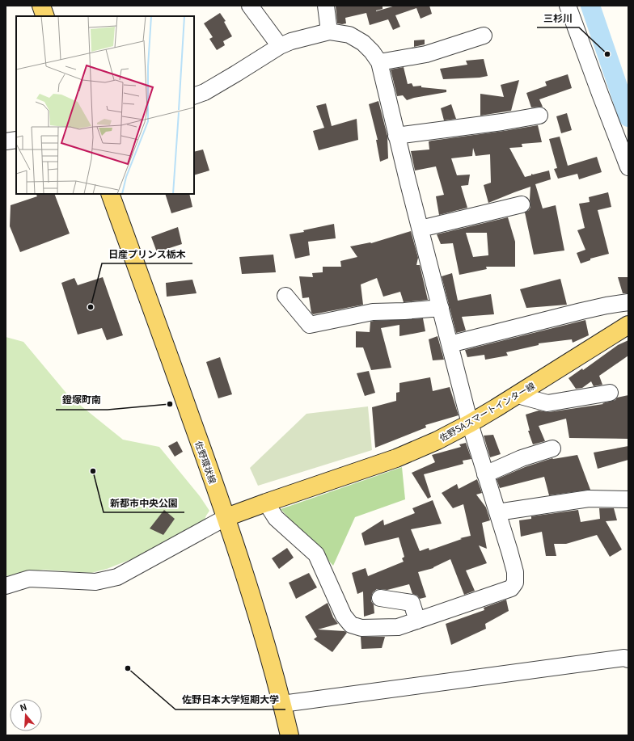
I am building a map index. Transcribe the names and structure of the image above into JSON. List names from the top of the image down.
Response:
{
  "streets": {
    "main road": ["佐野SAスマートインター線", "佐野環状線"]
  },
  "crossings": [
    ["佐野SAスマートインター線", "佐野環状線"]
  ],
  "places": [
    "三杉川",
    "日産プリンス栃木",
    "鐙塚町南",
    "新都市中央公園",
    "佐野日本大学短期大学"
  ],
  "north": "top"
}
